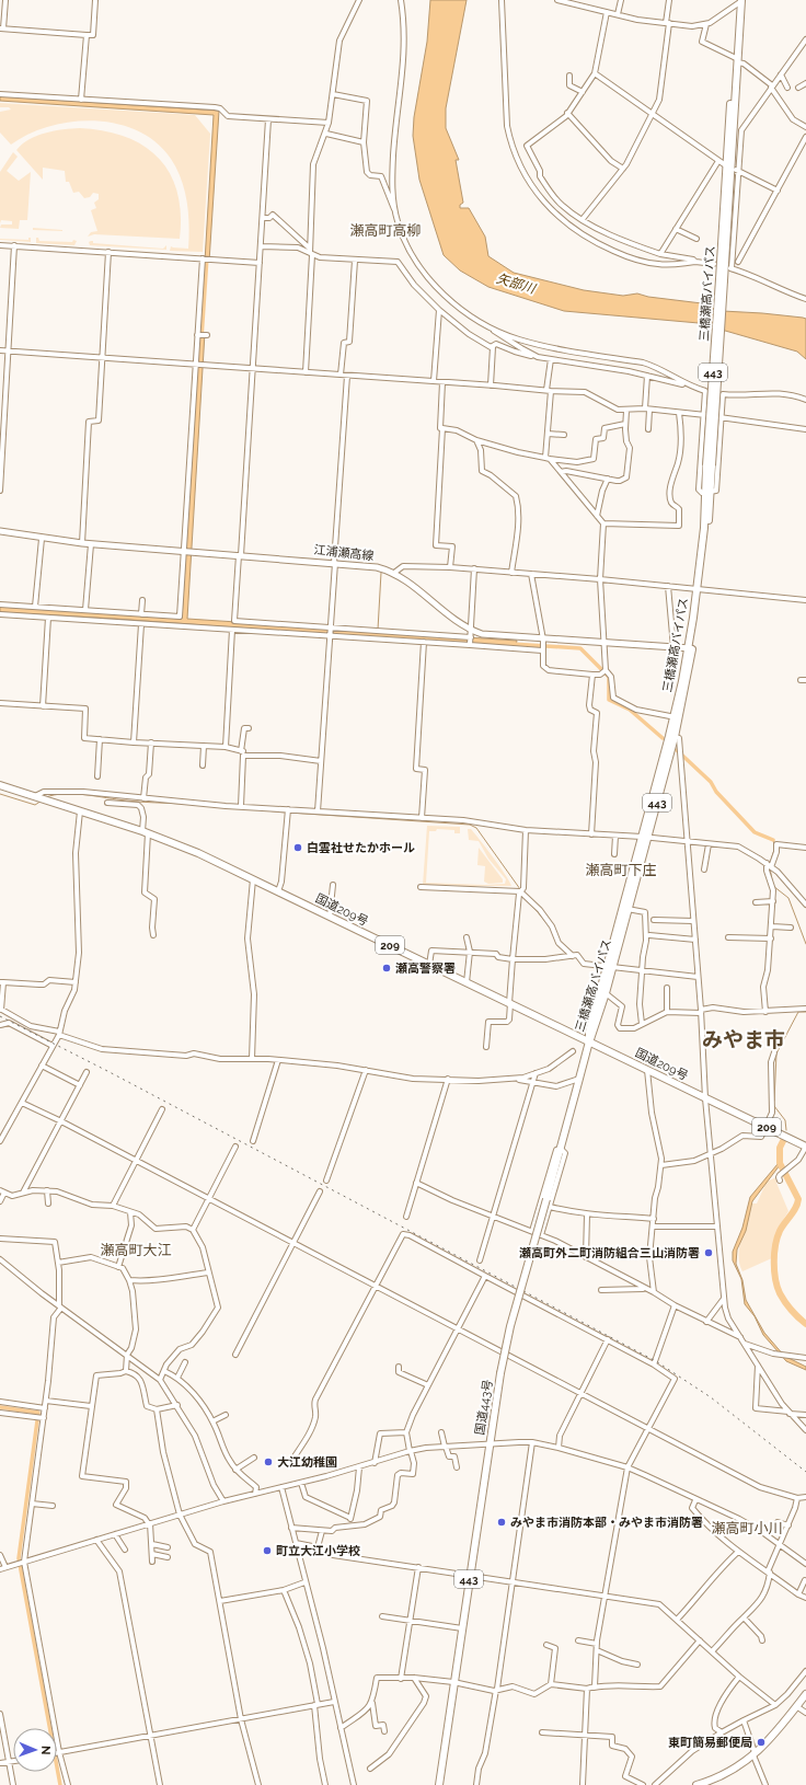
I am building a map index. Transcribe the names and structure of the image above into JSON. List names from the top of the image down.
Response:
{
  "streets": {
    "highway": [
      "三橋瀬高バイパス",
      "443",
      "国道209号",
      "209",
      "国道443号"
    ],
    "main road": ["江浦瀬高線"]
  },
  "crossings": [
    ["三橋瀬高バイパス", "江浦瀬高線"],
    ["三橋瀬高バイパス", "国道209号"],
    ["三橋瀬高バイパス", "国道443号"],
    ["国道209号", "国道443号"]
  ],
  "districts": [
    "瀬高町高柳",
    "瀬高町下庄",
    "みやま市",
    "瀬高町大江",
    "瀬高町小川"
  ],
  "water": ["矢部川"],
  "places": [
    "白雲社せたかホール",
    "瀬高警察署",
    "瀬高町外二町消防組合三山消防署",
    "大江幼稚園",
    "みやま市消防本部・みやま市消防署",
    "町立大江小学校",
    "東町簡易郵便局"
  ],
  "north": "right"
}
